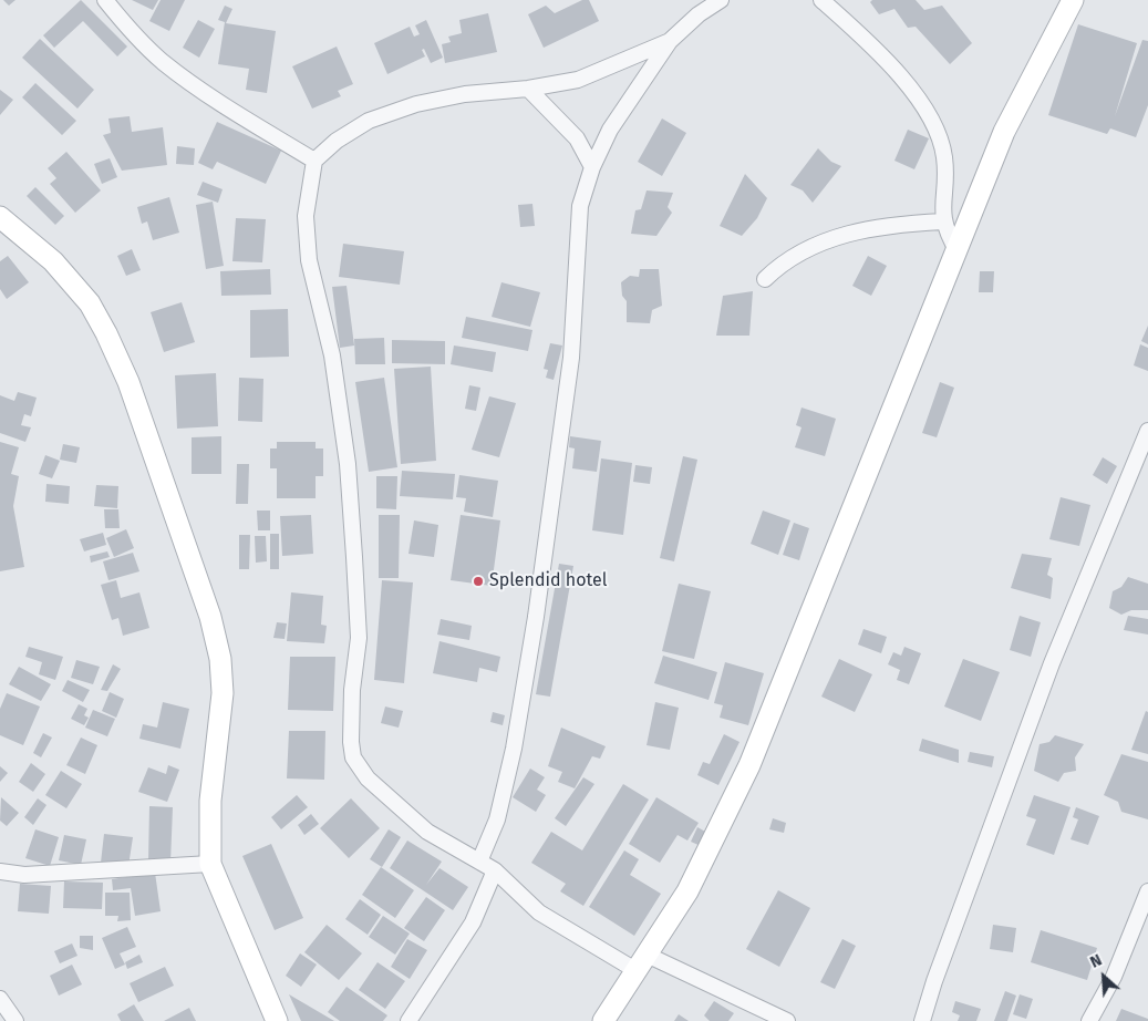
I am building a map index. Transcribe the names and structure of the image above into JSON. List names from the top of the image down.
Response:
{
  "places": ["Splendid hotel"],
  "north": "top left"
}
